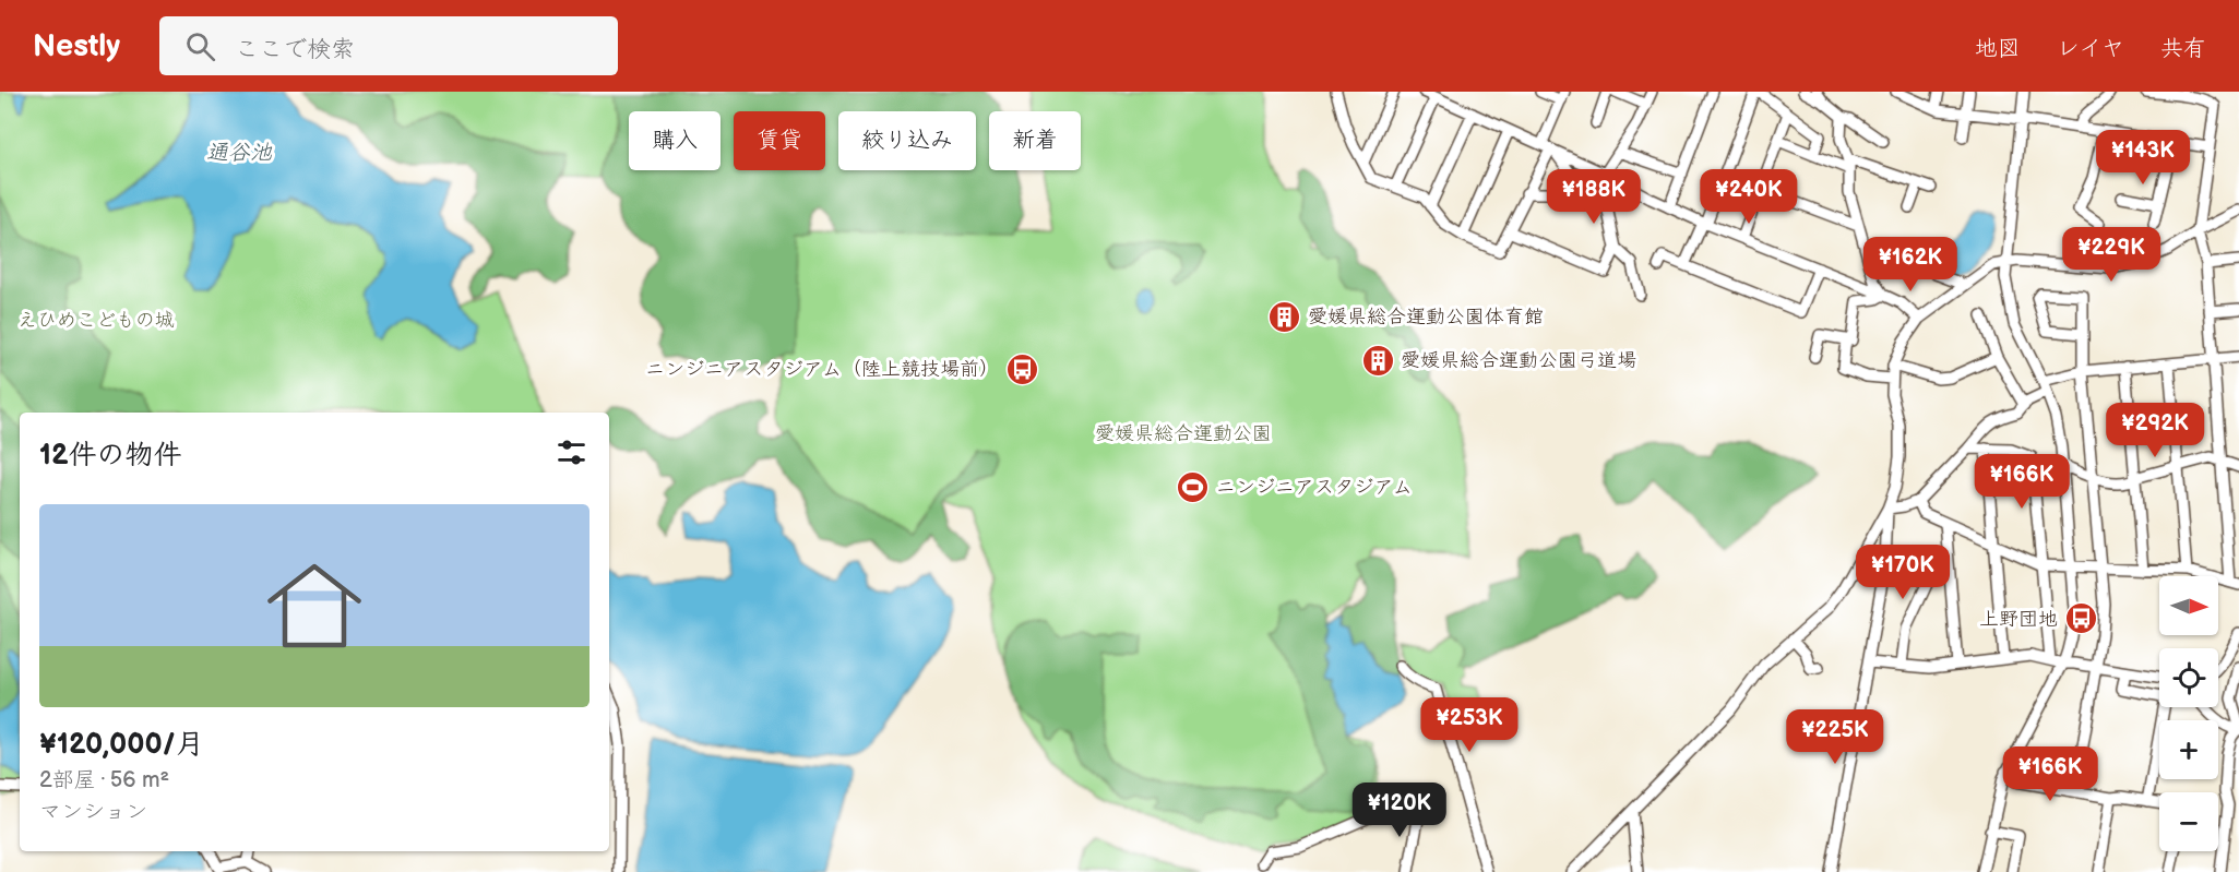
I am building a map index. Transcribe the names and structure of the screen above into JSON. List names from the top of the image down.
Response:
{
  "water": ["通谷池"],
  "parks": ["えひめこどもの城", "愛媛県総合運動公園"],
  "places": {
    "building": ["愛媛県総合運動公園体育館", "愛媛県総合運動公園弓道場"],
    "bus stop": ["ニンジニアスタジアム（陸上競技場前）", "上野団地"],
    "sports": ["ニンジニアスタジアム"]
  },
  "north": "right",
  "page": {
    "header": "Nestly",
    "search": "ここで検索",
    "nav": ["地図", "レイヤ", "共有"],
    "chip": [
      "購入",
      "賃貸",
      "絞り込み",
      "新着"
    ],
    "price": [
      "¥143K",
      "¥188K",
      "¥240K",
      "¥229K",
      "¥162K",
      "¥292K",
      "¥166K",
      "¥170K",
      "¥253K",
      "¥225K",
      "¥166K",
      "¥120K"
    ],
    "heading": "12件の物件",
    "list": [
      {
        "name": "¥120,000/月",
        "note": "2部屋 · 56 m² · マンション"
      }
    ],
    "map_buttons": ["+", "−"]
  }
}
